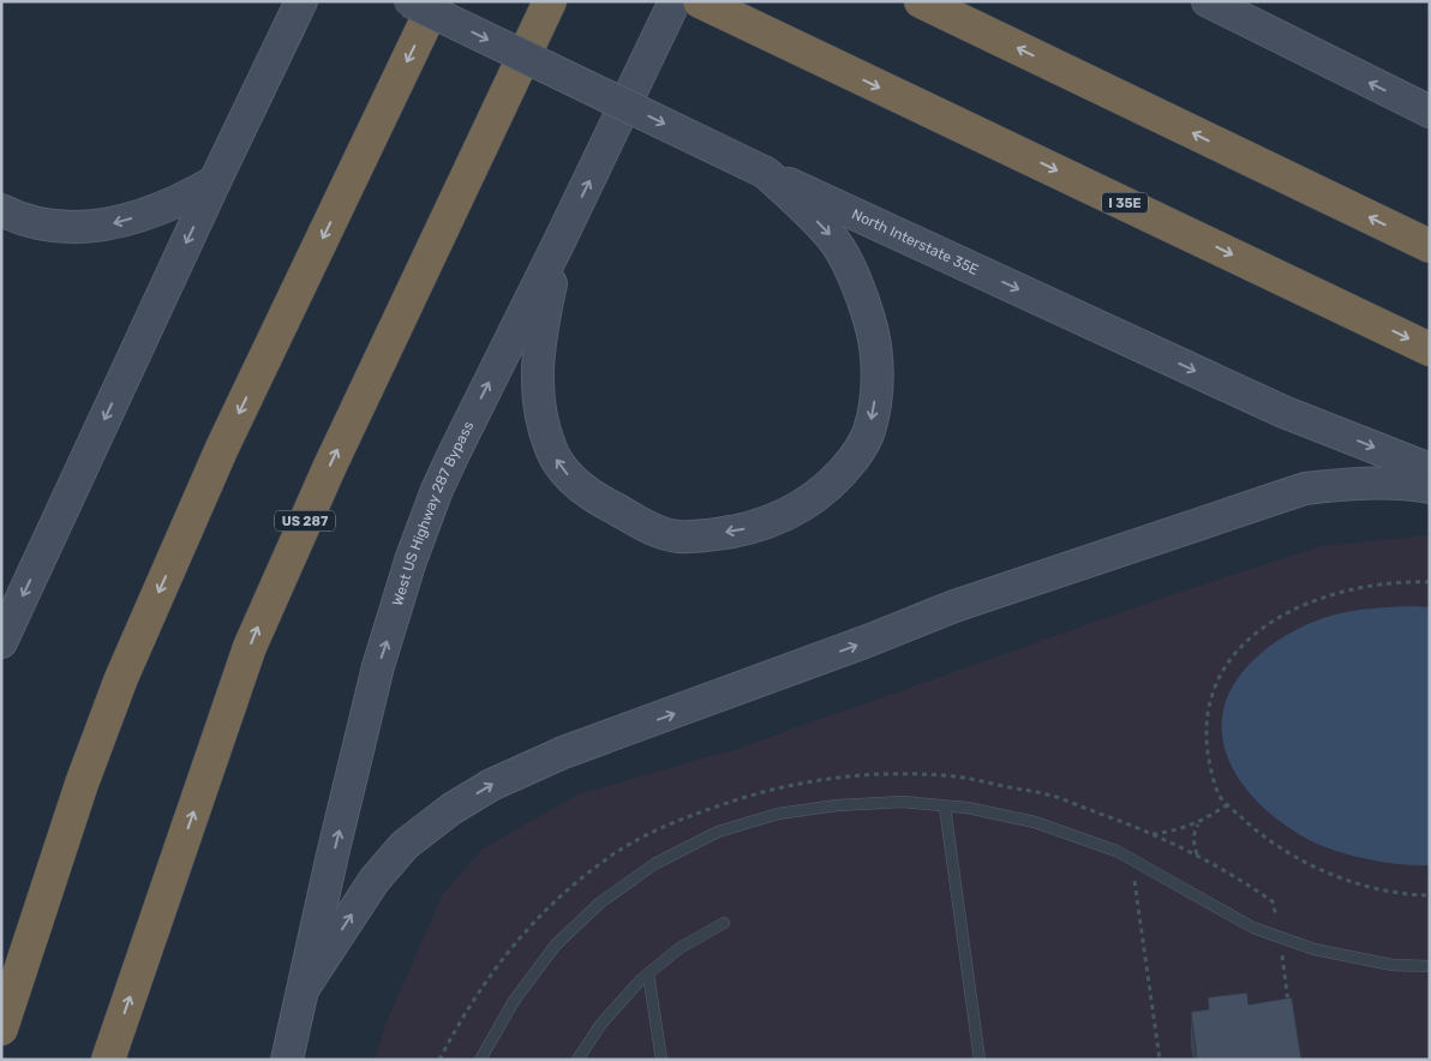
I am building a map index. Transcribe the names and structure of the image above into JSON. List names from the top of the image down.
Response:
{
  "streets": {
    "highway": ["I 35E", "US 287"],
    "main road": ["North Interstate 35E", "West US Highway 287 Bypass"]
  },
  "one_way": ["North Interstate 35E", "West US Highway 287 Bypass"]
}
